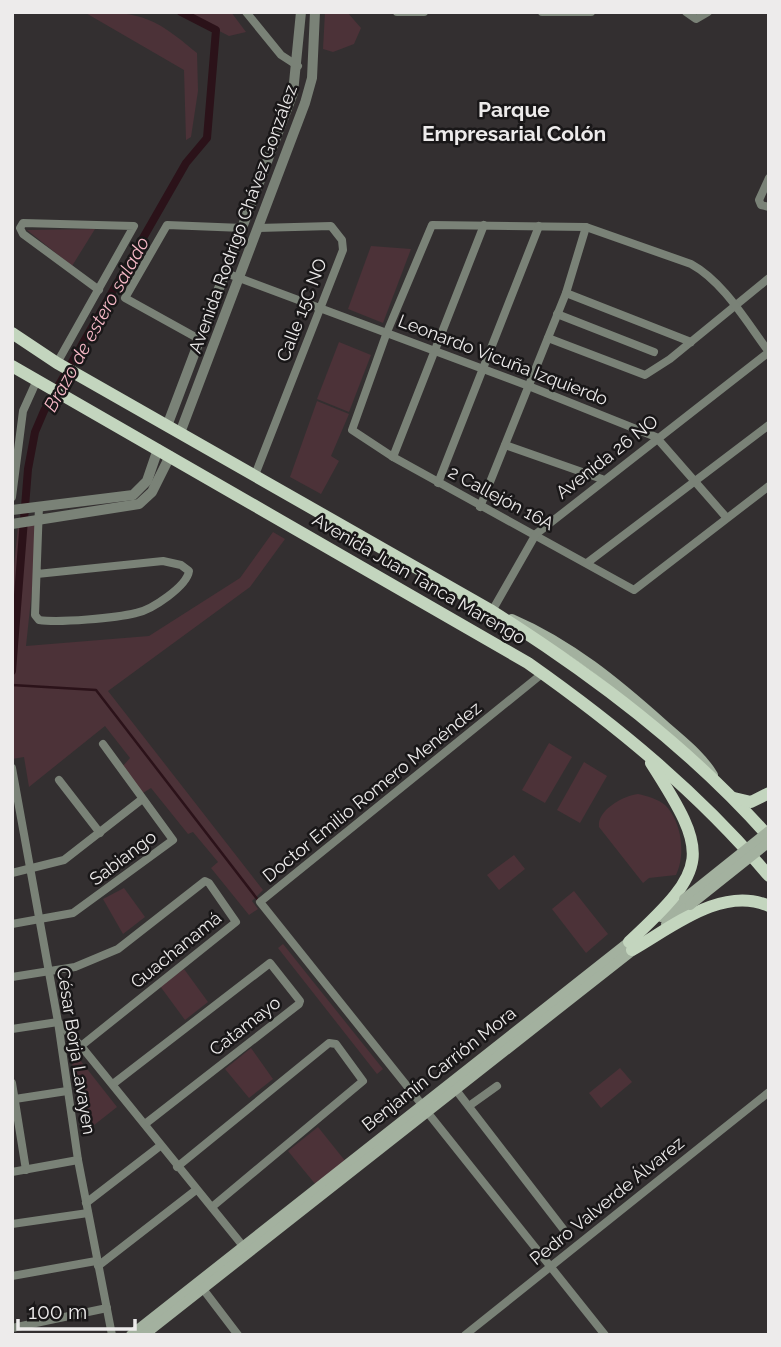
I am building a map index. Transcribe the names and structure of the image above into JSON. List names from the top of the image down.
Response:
{
  "streets": {
    "main road": ["Avenida Juan Tanca Marengo", "Benjamín Carrión Mora"],
    "street": [
      "Avenida Rodrigo Chávez González",
      "Calle 15C NO",
      "Leonardo Vicuña Izquierdo",
      "Avenida 26 NO",
      "2 Callejón 16A",
      "Doctor Emilio Romero Menéndez",
      "Sabiango",
      "Guachanamá",
      "Catamayo",
      "César Borja Lavayen",
      "Pedro Valverde Álvarez"
    ]
  },
  "crossings": [
    ["Avenida Rodrigo Chávez González", "Calle 15C NO"],
    ["Avenida Rodrigo Chávez González", "Leonardo Vicuña Izquierdo"],
    ["Avenida Rodrigo Chávez González", "Avenida Juan Tanca Marengo"],
    ["Calle 15C NO", "Leonardo Vicuña Izquierdo"],
    ["Calle 15C NO", "Avenida Juan Tanca Marengo"],
    ["Leonardo Vicuña Izquierdo", "Avenida 26 NO"],
    ["Leonardo Vicuña Izquierdo", "2 Callejón 16A"],
    ["Avenida 26 NO", "2 Callejón 16A"],
    ["Avenida 26 NO", "Avenida Juan Tanca Marengo"],
    ["Avenida Juan Tanca Marengo", "Doctor Emilio Romero Menéndez"],
    ["Avenida Juan Tanca Marengo", "Benjamín Carrión Mora"],
    ["Doctor Emilio Romero Menéndez", "Benjamín Carrión Mora"],
    ["Doctor Emilio Romero Menéndez", "Pedro Valverde Álvarez"],
    ["Sabiango", "César Borja Lavayen"],
    ["Guachanamá", "César Borja Lavayen"]
  ],
  "districts": ["Parque Empresarial Colón"],
  "water": ["Brazo de estero salado"],
  "scale_bar": "100 m"
}
